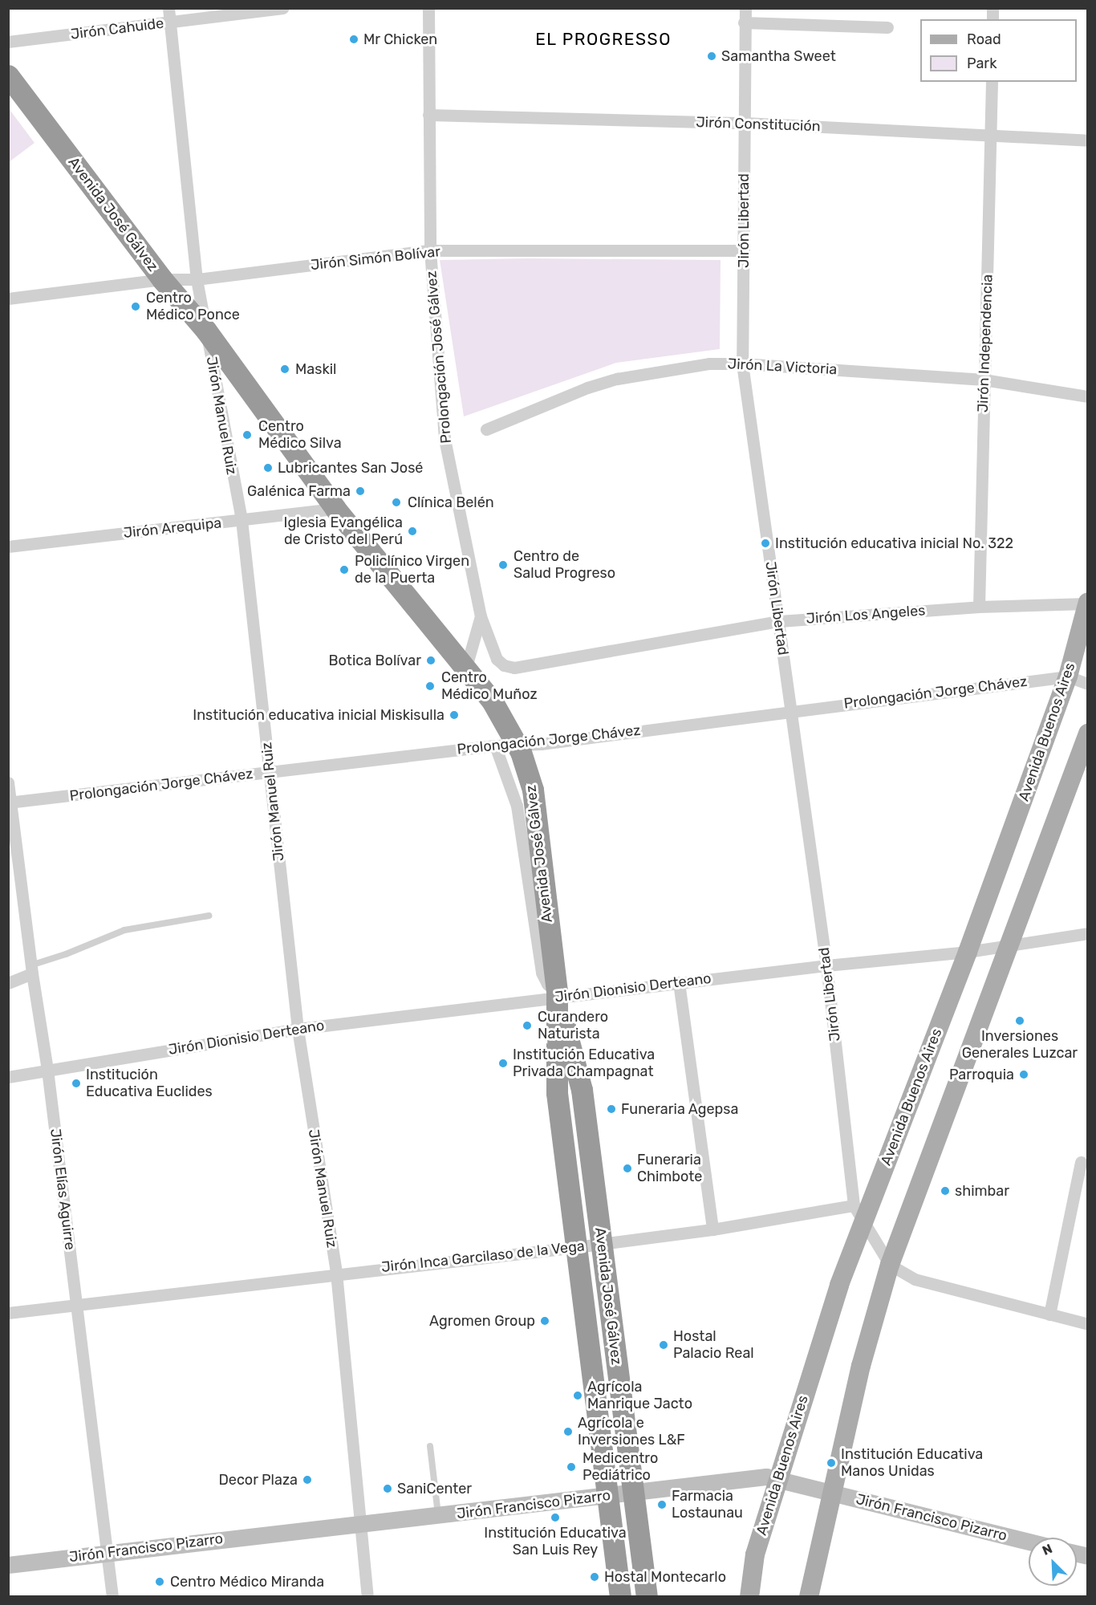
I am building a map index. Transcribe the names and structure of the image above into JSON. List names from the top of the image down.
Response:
{
  "streets": {
    "highway": ["Avenida José Gálvez"],
    "main road": ["Avenida Buenos Aires"],
    "street": [
      "Jirón Cahuide",
      "Jirón Constitución",
      "Jirón Libertad",
      "Jirón Simón Bolívar",
      "Jirón Independencia",
      "Prolongación José Gálvez",
      "Jirón La Victoria",
      "Jirón Manuel Ruiz",
      "Jirón Arequipa",
      "Jirón Los Angeles",
      "Prolongación Jorge Chávez",
      "Jirón Dionisio Derteano",
      "Jirón Elías Aguirre",
      "Jirón Inca Garcilaso de la Vega",
      "Jirón Francisco Pizarro"
    ]
  },
  "crossings": [
    ["Jirón Cahuide", "Jirón Manuel Ruiz"],
    ["Jirón Constitución", "Jirón Libertad"],
    ["Jirón Constitución", "Jirón Independencia"],
    ["Jirón Constitución", "Prolongación José Gálvez"],
    ["Avenida José Gálvez", "Jirón Simón Bolívar"],
    ["Avenida José Gálvez", "Prolongación José Gálvez"],
    ["Avenida José Gálvez", "Jirón Manuel Ruiz"],
    ["Avenida José Gálvez", "Jirón Arequipa"],
    ["Avenida José Gálvez", "Jirón Dionisio Derteano"],
    ["Avenida José Gálvez", "Jirón Inca Garcilaso de la Vega"],
    ["Avenida José Gálvez", "Jirón Francisco Pizarro"],
    ["Jirón Libertad", "Jirón Simón Bolívar"],
    ["Jirón Libertad", "Jirón La Victoria"],
    ["Jirón Libertad", "Jirón Los Angeles"],
    ["Jirón Libertad", "Prolongación Jorge Chávez"],
    ["Jirón Libertad", "Avenida Buenos Aires"],
    ["Jirón Libertad", "Jirón Dionisio Derteano"],
    ["Jirón Libertad", "Jirón Inca Garcilaso de la Vega"],
    ["Jirón Simón Bolívar", "Prolongación José Gálvez"],
    ["Jirón Simón Bolívar", "Jirón Manuel Ruiz"],
    ["Jirón Independencia", "Jirón La Victoria"],
    ["Jirón Independencia", "Jirón Los Angeles"],
    ["Prolongación José Gálvez", "Jirón Los Angeles"],
    ["Jirón Manuel Ruiz", "Jirón Arequipa"],
    ["Jirón Manuel Ruiz", "Prolongación Jorge Chávez"],
    ["Jirón Manuel Ruiz", "Jirón Dionisio Derteano"],
    ["Jirón Manuel Ruiz", "Jirón Inca Garcilaso de la Vega"],
    ["Jirón Manuel Ruiz", "Jirón Francisco Pizarro"],
    ["Jirón Los Angeles", "Avenida Buenos Aires"],
    ["Prolongación Jorge Chávez", "Avenida Buenos Aires"],
    ["Prolongación Jorge Chávez", "Jirón Elías Aguirre"],
    ["Avenida Buenos Aires", "Jirón Dionisio Derteano"],
    ["Avenida Buenos Aires", "Jirón Inca Garcilaso de la Vega"],
    ["Avenida Buenos Aires", "Jirón Francisco Pizarro"],
    ["Jirón Dionisio Derteano", "Jirón Elías Aguirre"],
    ["Jirón Elías Aguirre", "Jirón Inca Garcilaso de la Vega"],
    ["Jirón Elías Aguirre", "Jirón Francisco Pizarro"]
  ],
  "districts": ["EL PROGRESSO"],
  "places": [
    "Mr Chicken",
    "Samantha Sweet",
    "Centro Médico Ponce",
    "Maskil",
    "Centro Médico Silva",
    "Lubricantes San José",
    "Galénica Farma",
    "Clínica Belén",
    "Iglesia Evangélica de Cristo del Perú",
    "Institución educativa inicial No. 322",
    "Centro de Salud Progreso",
    "Policlínico Virgen de la Puerta",
    "Botica Bolívar",
    "Centro Médico Muñoz",
    "Institución educativa inicial Miskisulla",
    "Inversiones Generales Luzcar",
    "Curandero Naturista",
    "Institución Educativa Privada Champagnat",
    "Parroquia",
    "Institución Educativa Euclides",
    "Funeraria Agepsa",
    "Funeraria Chimbote",
    "shimbar",
    "Agromen Group",
    "Hostal Palacio Real",
    "Agrícola Manrique Jacto",
    "Agrícola e Inversiones L&F",
    "Institución Educativa Manos Unidas",
    "Medicentro Pediátrico",
    "Decor Plaza",
    "SaniCenter",
    "Farmacia Lostaunau",
    "Institución Educativa San Luis Rey",
    "Hostal Montecarlo",
    "Centro Médico Miranda"
  ],
  "legend": ["Road", "Park"],
  "north": "top left"
}
